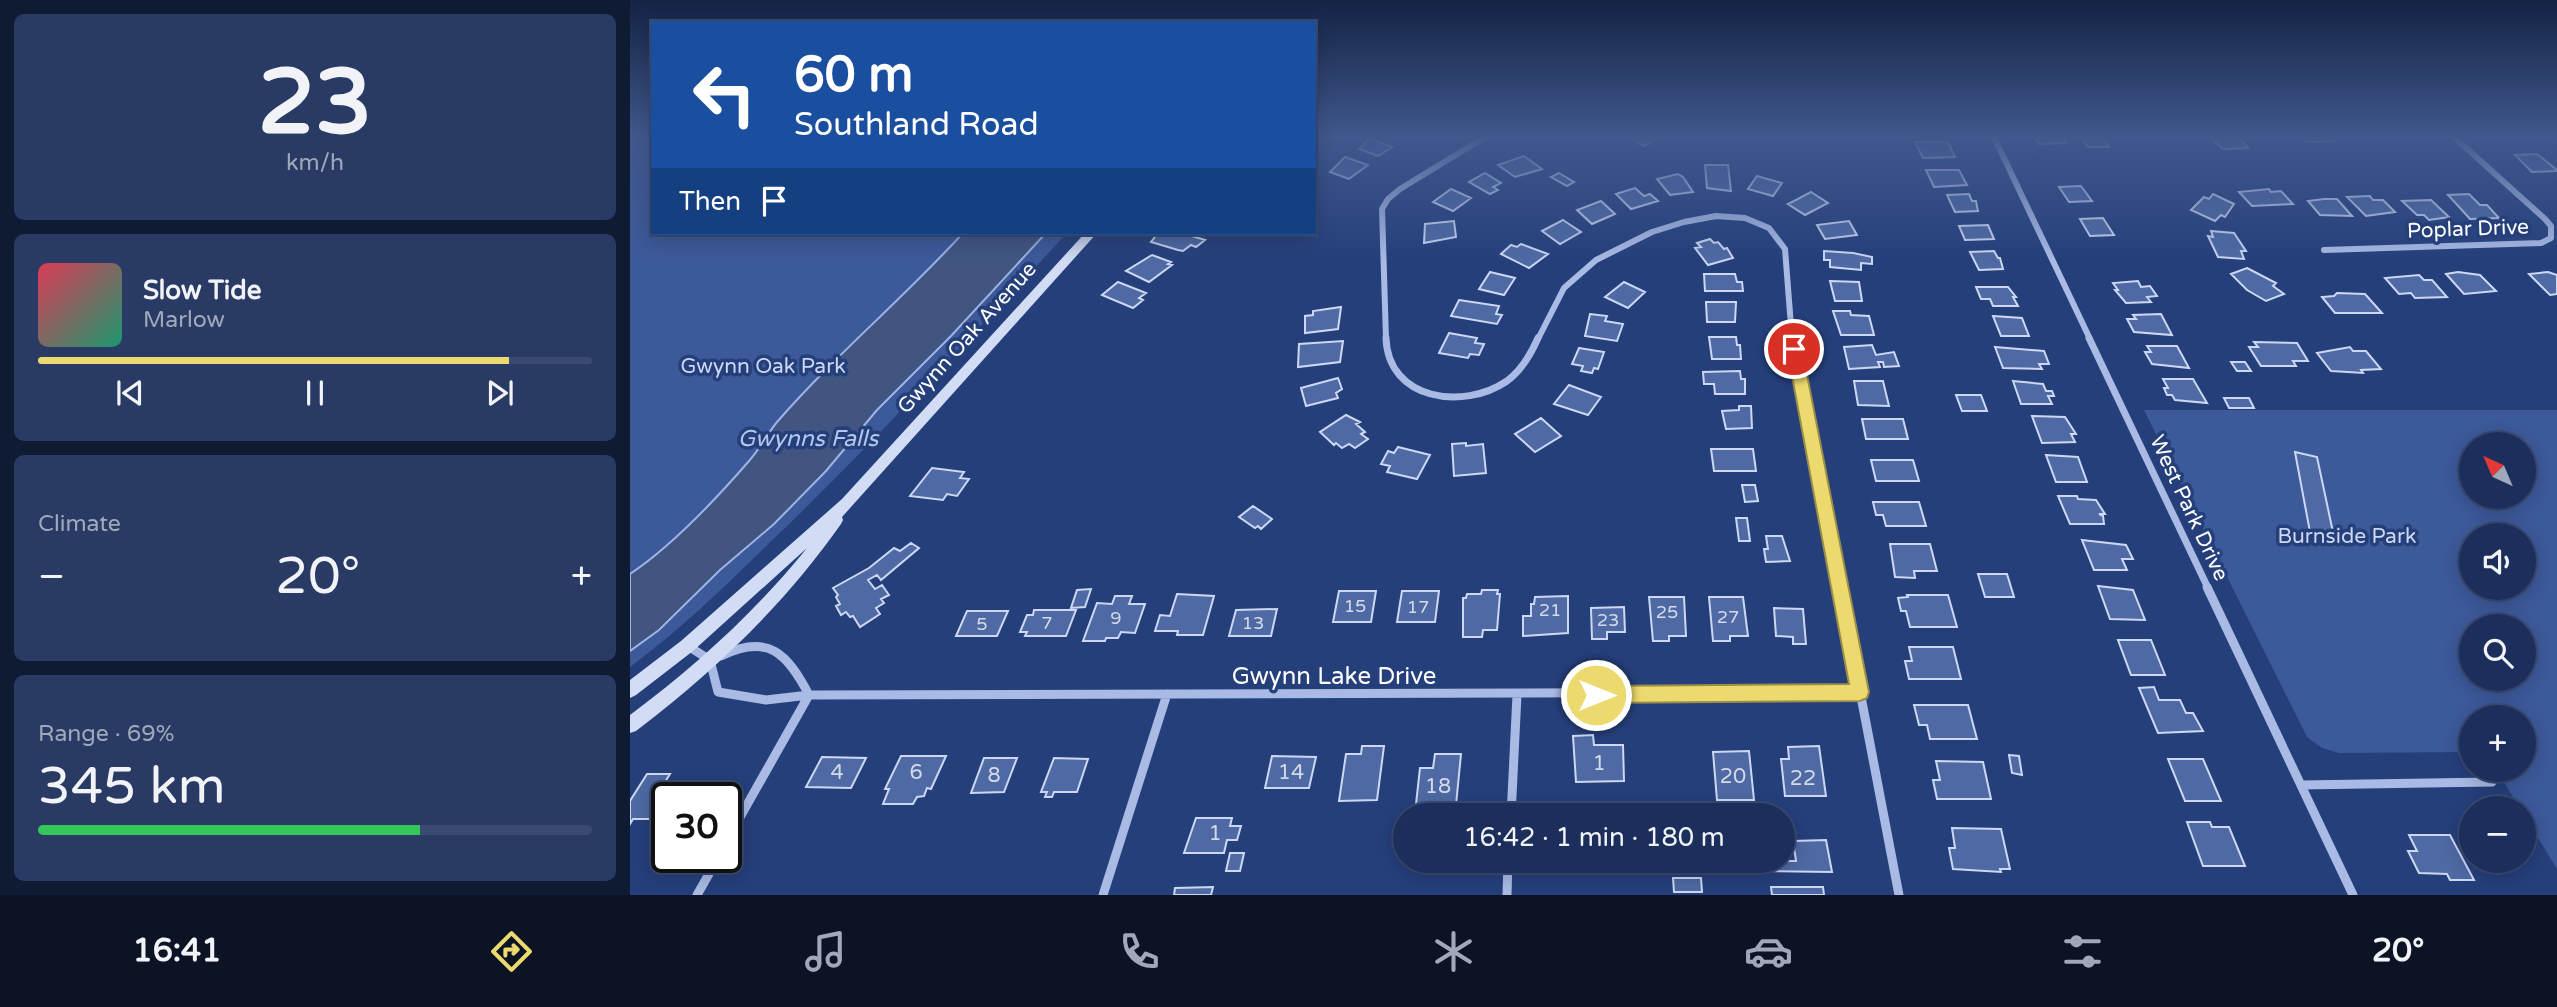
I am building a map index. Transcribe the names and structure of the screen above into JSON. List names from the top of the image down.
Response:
{
  "streets": {
    "main road": ["Gwynn Oak Avenue"],
    "street": ["Poplar Drive", "West Park Drive", "Gwynn Lake Drive"]
  },
  "crossings": [
    ["Gwynn Oak Avenue", "Gwynn Lake Drive"]
  ],
  "water": ["Gwynns Falls"],
  "parks": ["Gwynn Oak Park", "Burnside Park"],
  "house_numbers": [
    "15",
    "17",
    "21",
    "25",
    "27",
    "9",
    "23",
    "7",
    "13",
    "5",
    "1",
    "4",
    "6",
    "14",
    "8",
    "20",
    "22",
    "18",
    "1"
  ],
  "north": "top left",
  "page": {
    "tile": [
      ["23", "km/h"],
      "Climate",
      ["Range · 69%", "345 km"]
    ],
    "turn": ["60 m", "Southland Road"],
    "then": "Then",
    "song": ["Slow Tide", "Marlow"],
    "map_buttons": ["+", "−"],
    "heat": ["−", "20°", "+"],
    "limit": "30",
    "trip": "16:42 · 1 min · 180 m",
    "tabs": ["16:41", "20°"]
  }
}
